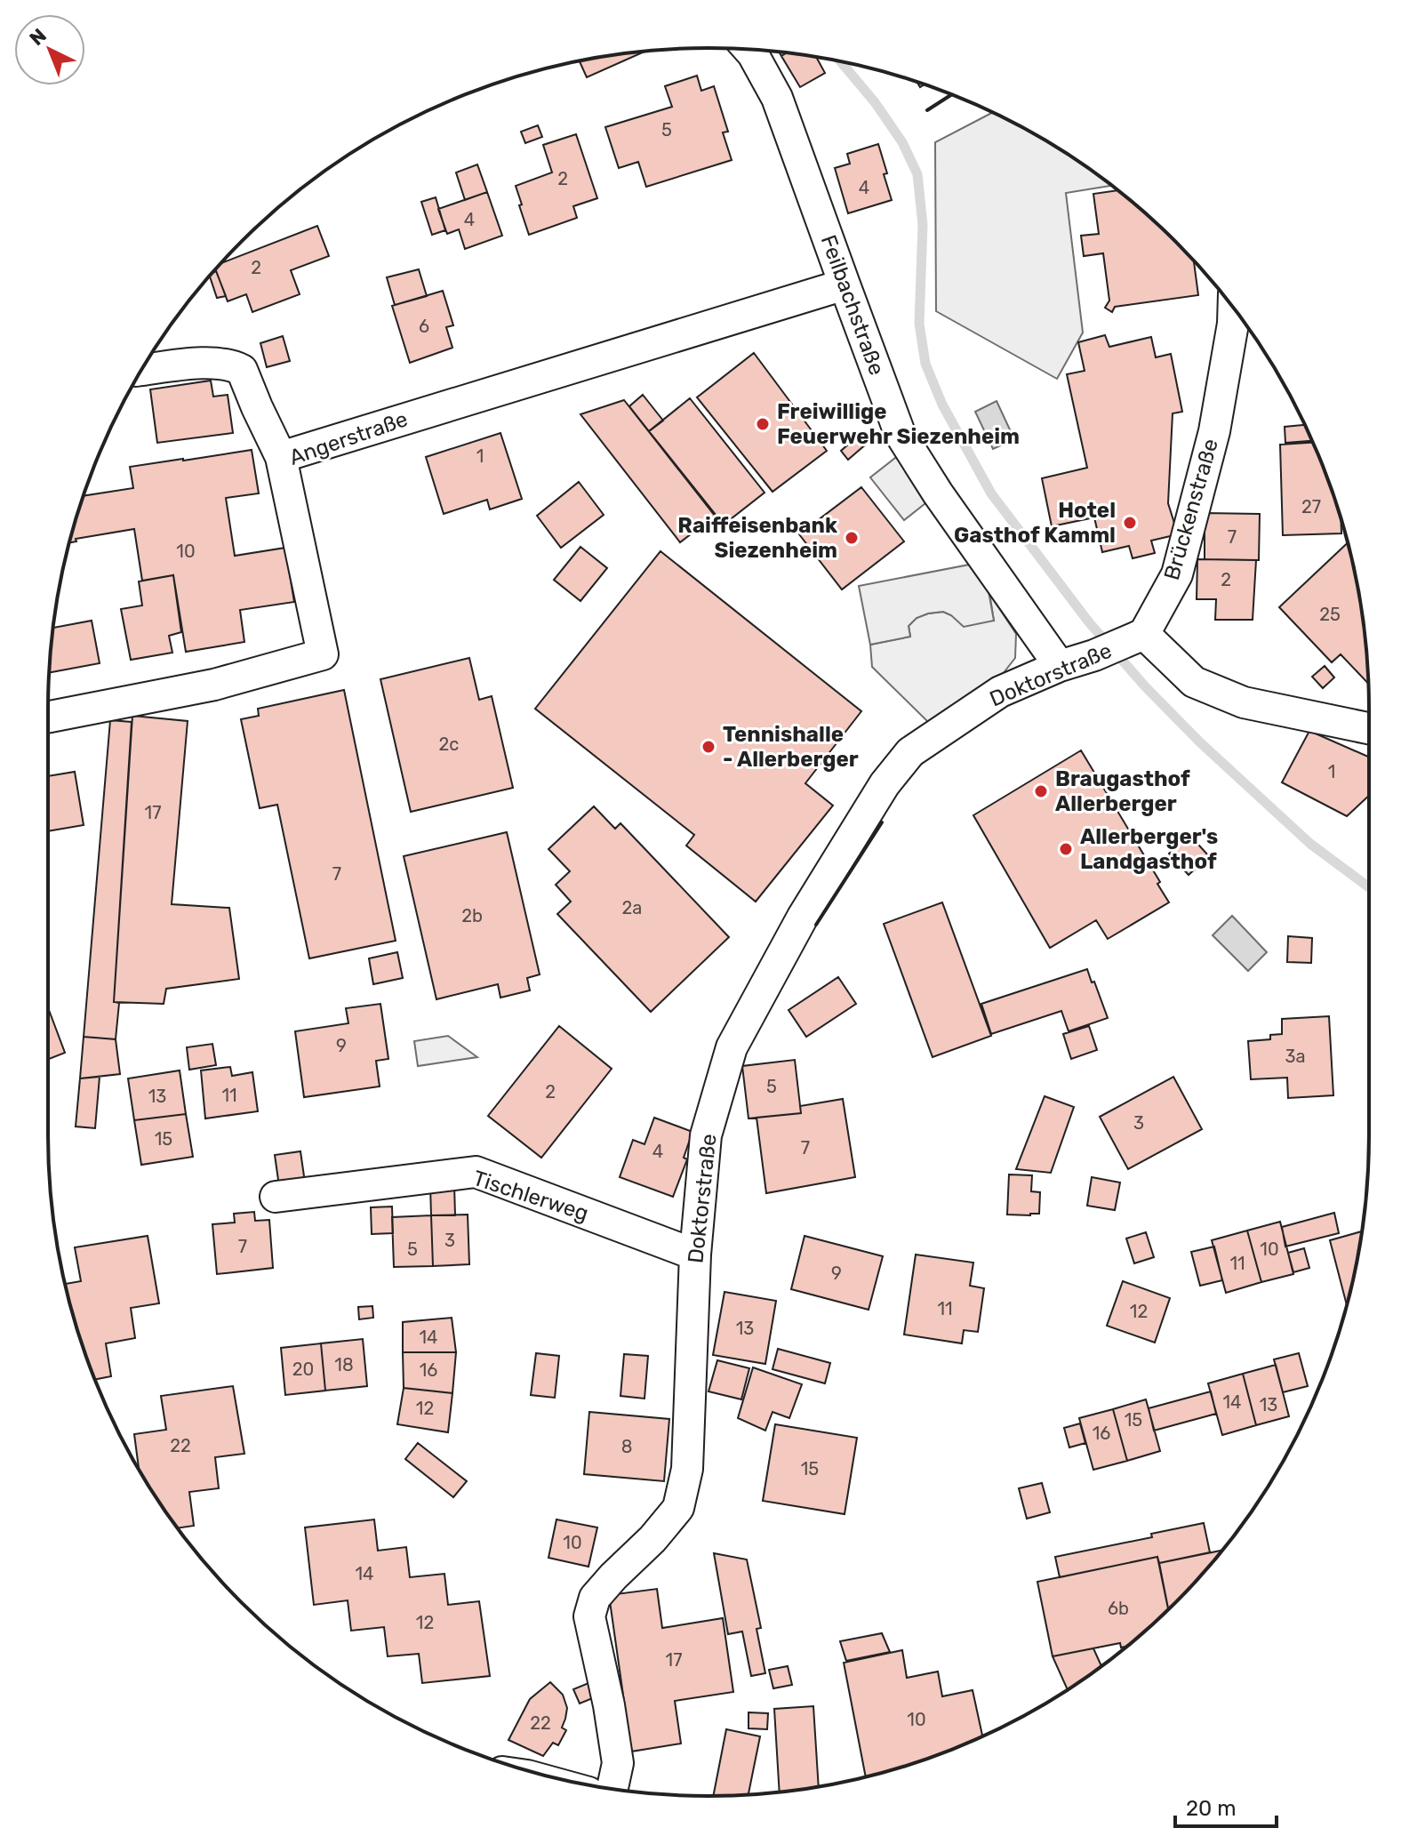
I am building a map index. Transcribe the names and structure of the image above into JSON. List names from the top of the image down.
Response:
{
  "streets": {
    "street": [
      "Feilbachstraße",
      "Angerstraße",
      "Brückenstraße",
      "Doktorstraße",
      "Tischlerweg"
    ]
  },
  "crossings": [
    ["Feilbachstraße", "Angerstraße"],
    ["Feilbachstraße", "Doktorstraße"],
    ["Brückenstraße", "Doktorstraße"],
    ["Doktorstraße", "Tischlerweg"]
  ],
  "places": [
    "Freiwillige Feuerwehr Siezenheim",
    "Hotel Gasthof Kamml",
    "Raiffeisenbank Siezenheim",
    "Tennishalle - Allerberger",
    "Braugasthof Allerberger",
    "Allerberger's Landgasthof"
  ],
  "house_numbers": [
    "5",
    "2",
    "4",
    "4",
    "2",
    "6",
    "1",
    "27",
    "7",
    "10",
    "2",
    "25",
    "2c",
    "1",
    "17",
    "7",
    "2a",
    "2b",
    "9",
    "3a",
    "5",
    "2",
    "11",
    "13",
    "3",
    "15",
    "7",
    "4",
    "3",
    "7",
    "5",
    "10",
    "11",
    "9",
    "11",
    "12",
    "13",
    "14",
    "18",
    "20",
    "16",
    "14",
    "13",
    "12",
    "15",
    "16",
    "22",
    "8",
    "15",
    "10",
    "14",
    "6b",
    "12",
    "17",
    "10",
    "22"
  ],
  "scale_bar": "20 m",
  "north": "top left"
}
